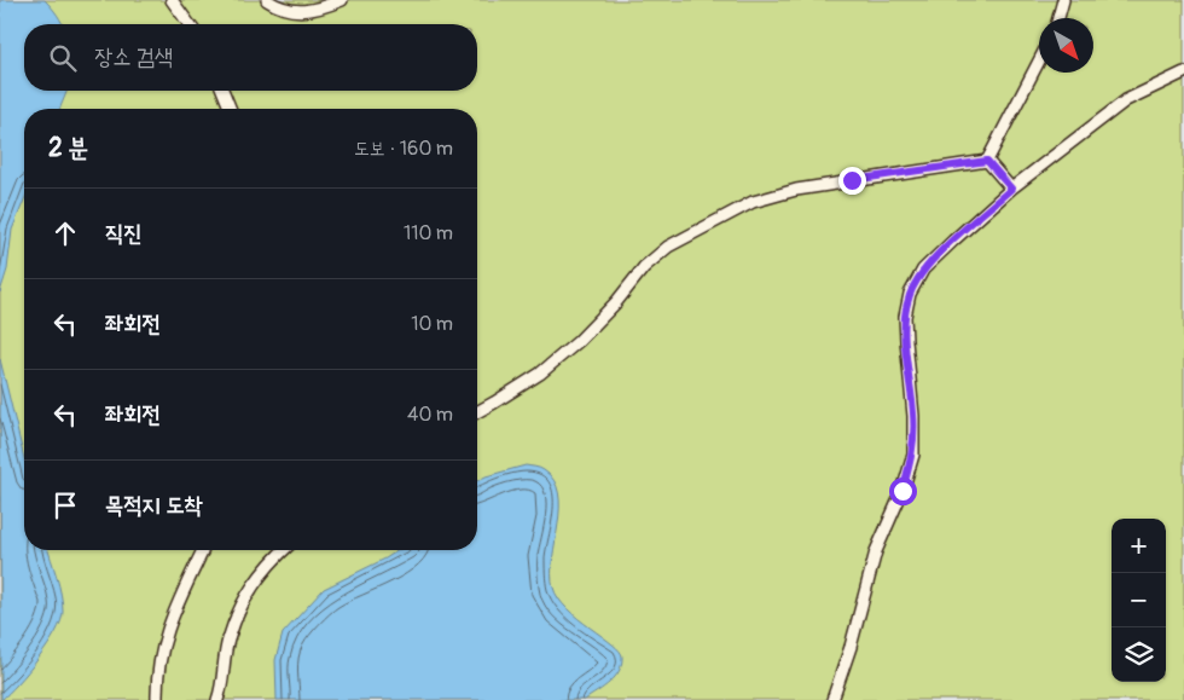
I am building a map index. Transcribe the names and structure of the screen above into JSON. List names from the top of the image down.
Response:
{
  "north": "bottom right",
  "page": {
    "search": "장소 검색",
    "heading": ["2 분", "도보 · 160 m"],
    "list": [
      ["직진", "110 m"],
      ["좌회전", "10 m"],
      ["좌회전", "40 m"],
      "목적지 도착"
    ],
    "map_buttons": ["+", "−"]
  }
}
